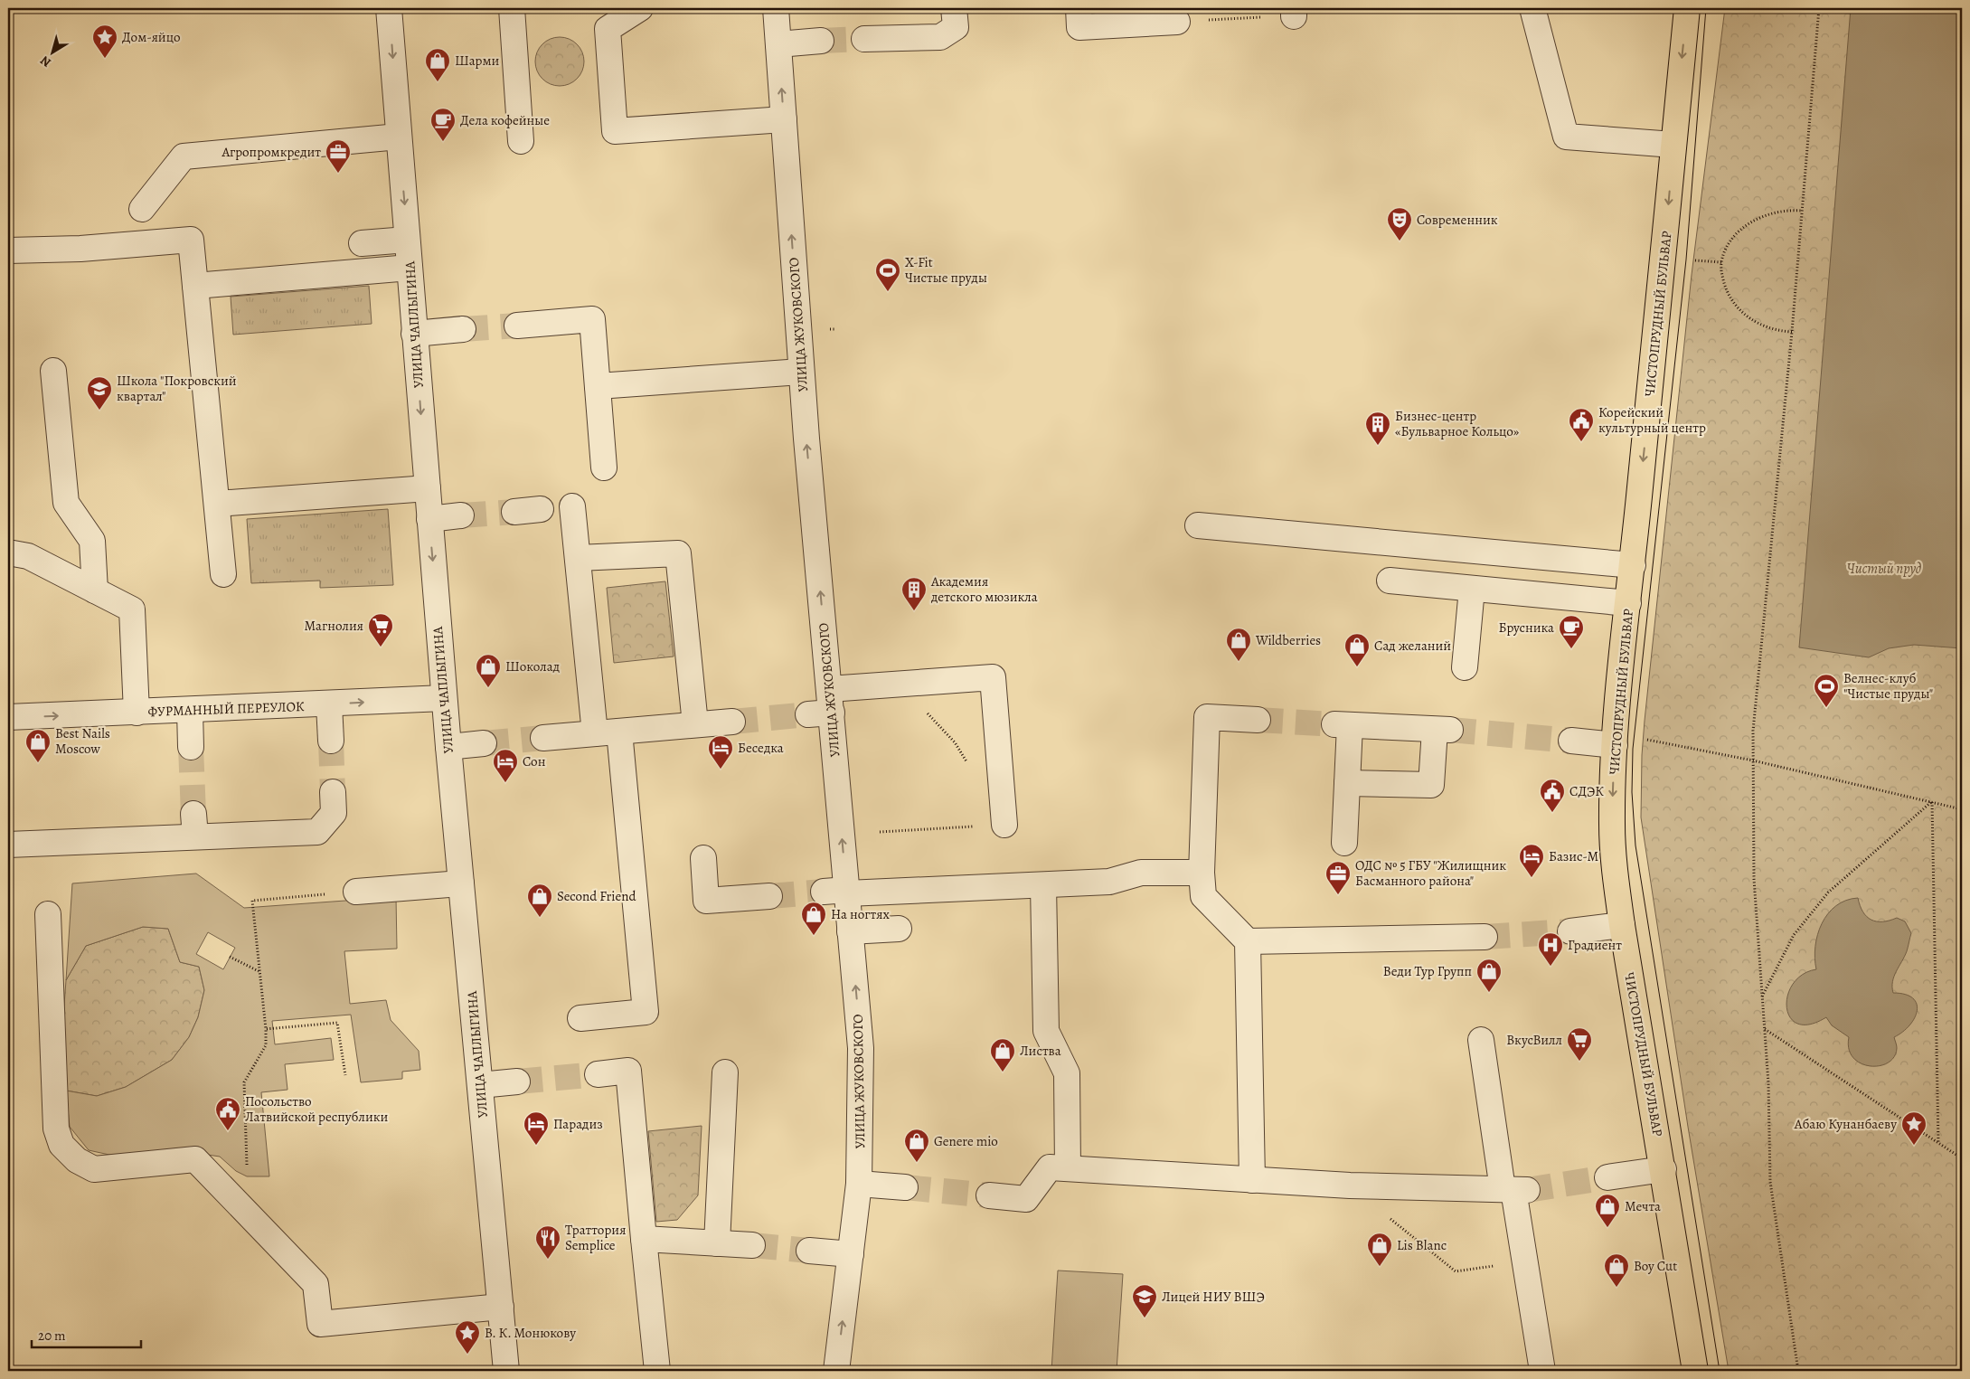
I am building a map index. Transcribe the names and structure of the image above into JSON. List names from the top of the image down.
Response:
{
  "streets": {
    "main road": ["ЧИСТОПРУДНЫЙ БУЛЬВАР"],
    "street": ["УЛИЦА ЧАПЛЫГИНА", "УЛИЦА ЖУКОВСКОГО", "ФУРМАННЫЙ ПЕРЕУЛОК"]
  },
  "crossings": [
    ["УЛИЦА ЧАПЛЫГИНА", "ФУРМАННЫЙ ПЕРЕУЛОК"]
  ],
  "one_way": ["ЧИСТОПРУДНЫЙ БУЛЬВАР"],
  "water": ["Чистый пруд"],
  "places": {
    "place": ["Дом-яйцо", "Абаю Кунанбаеву", "В. К. Монюкову"],
    "shop": [
      "Шарми",
      "Wildberries",
      "Сад желаний",
      "Шоколад",
      "Best Nails Moscow",
      "Second Friend",
      "На ногтях",
      "Веди Тур Групп",
      "Листва",
      "Genere mio",
      "Мечта",
      "Lis Blanc",
      "Boy Cut"
    ],
    "cafe": ["Дела кофейные", "Брусника"],
    "office": ["Агропромкредит", "ОДС № 5 ГБУ \"Жилищник Басманного района\""],
    "theatre": ["Современник"],
    "sports": ["X-Fit Чистые пруды", "Велнес-клуб \"Чистые пруды\""],
    "school or university": ["Школа \"Покровский квартал\"", "Лицей НИУ ВШЭ"],
    "public building": ["Корейский культурный центр", "СДЭК", "Посольство Латвийской республики"],
    "building": ["Бизнес-центр «Бульварное Кольцо»", "Академия детского мюзикла"],
    "supermarket": ["Магнолия", "ВкусВилл"],
    "hotel": [
      "Беседка",
      "Сон",
      "Базис-М",
      "Парадиз"
    ],
    "hospital": ["Градиент"],
    "restaurant": ["Траттория Semplice"]
  },
  "scale_bar": "20 m",
  "north": "bottom left"
}
